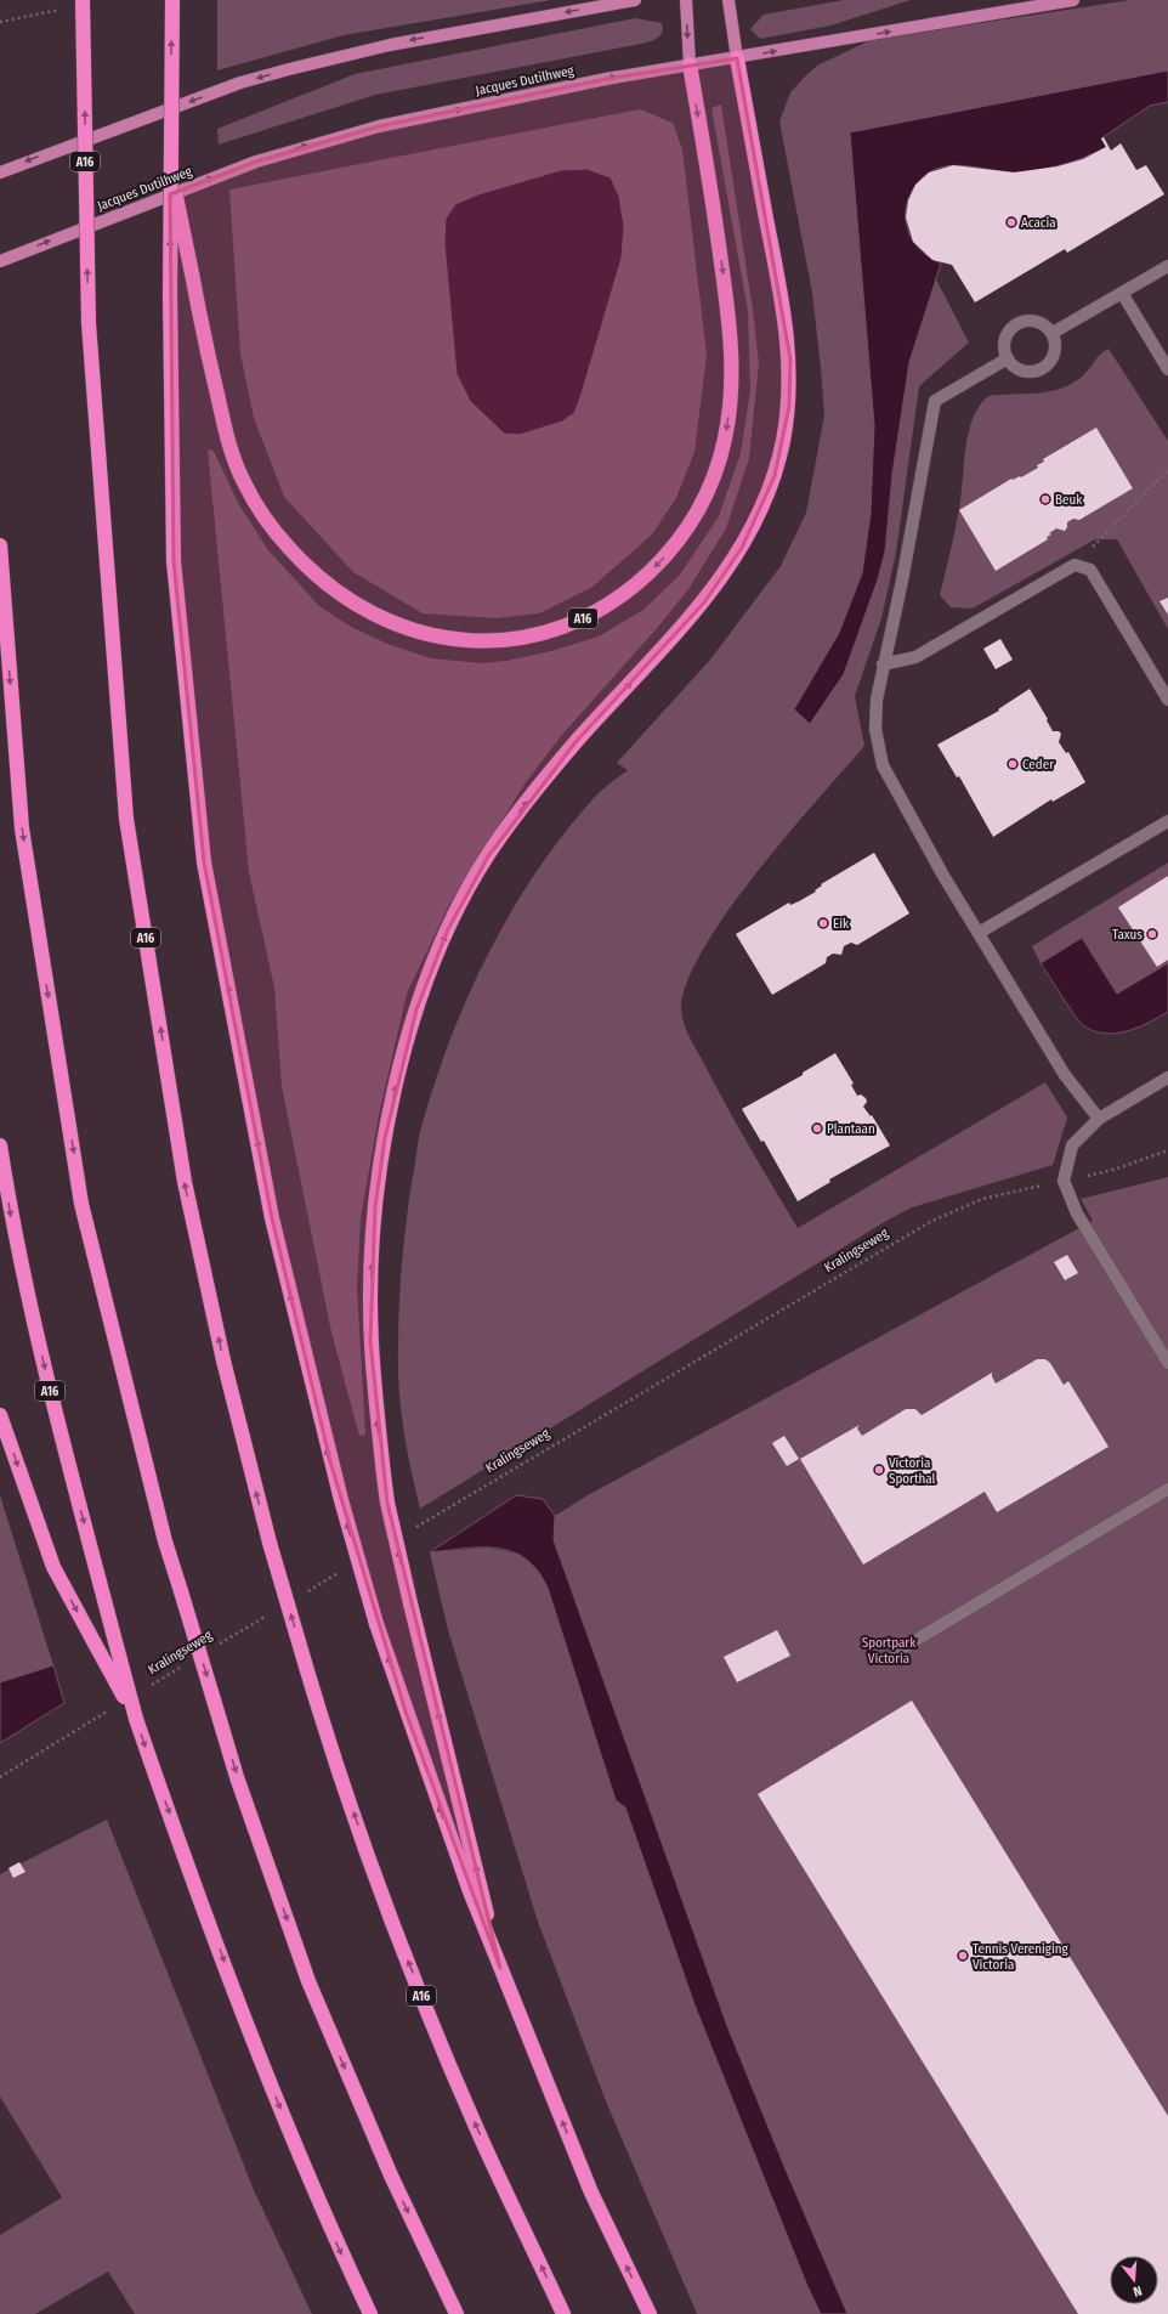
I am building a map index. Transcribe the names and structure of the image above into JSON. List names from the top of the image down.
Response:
{
  "streets": {
    "highway": ["A16"],
    "main road": ["Jacques Dutilhweg"],
    "path": ["Kralingseweg"]
  },
  "crossings": [
    ["Jacques Dutilhweg", "A16"]
  ],
  "parks": ["Sportpark Victoria"],
  "places": [
    "Acacia",
    "Beuk",
    "Ceder",
    "Eik",
    "Taxus",
    "Plantaan",
    "Victoria Sporthal",
    "Tennis Vereniging Victoria"
  ],
  "north": "bottom"
}
